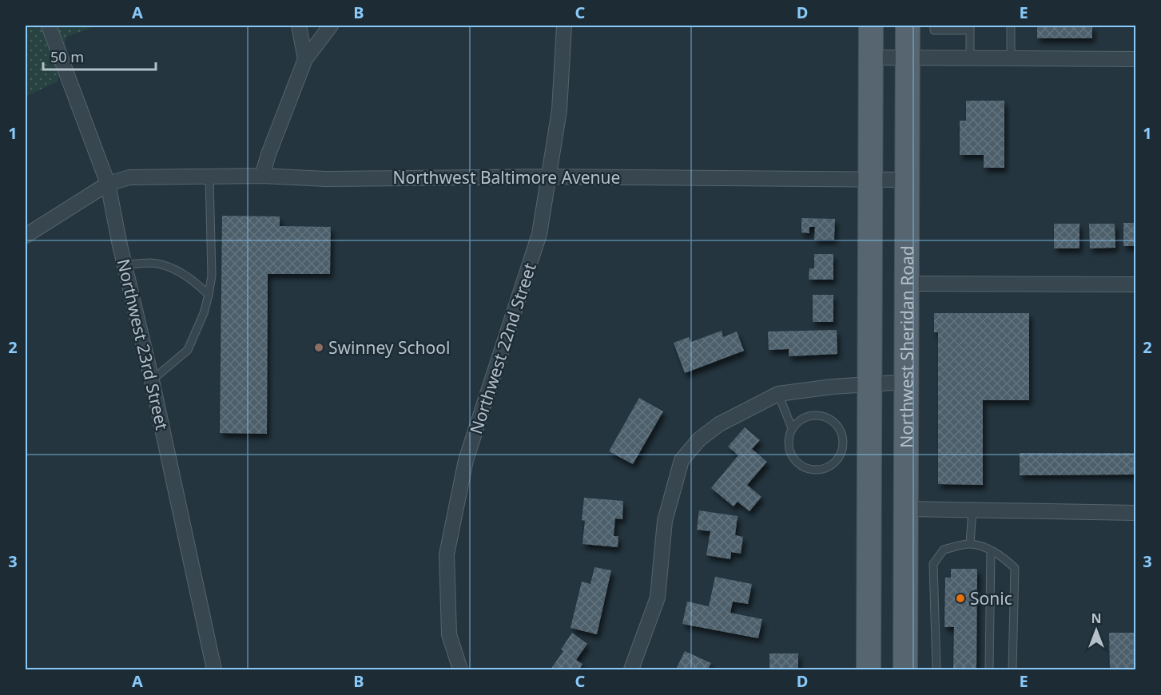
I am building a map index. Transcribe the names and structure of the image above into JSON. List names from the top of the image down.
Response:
{
  "streets": {
    "main road": ["Northwest Sheridan Road"],
    "street": ["Northwest Baltimore Avenue", "Northwest 23rd Street", "Northwest 22nd Street"]
  },
  "crossings": [
    ["Northwest Baltimore Avenue", "Northwest 23rd Street"],
    ["Northwest Baltimore Avenue", "Northwest Sheridan Road"],
    ["Northwest Baltimore Avenue", "Northwest 22nd Street"]
  ],
  "places": ["Swinney School", "Sonic"],
  "scale_bar": "50 m",
  "north": "top",
  "grid": {
    "columns": [
      "A",
      "B",
      "C",
      "D",
      "E"
    ],
    "rows": ["1", "2", "3"]
  }
}
